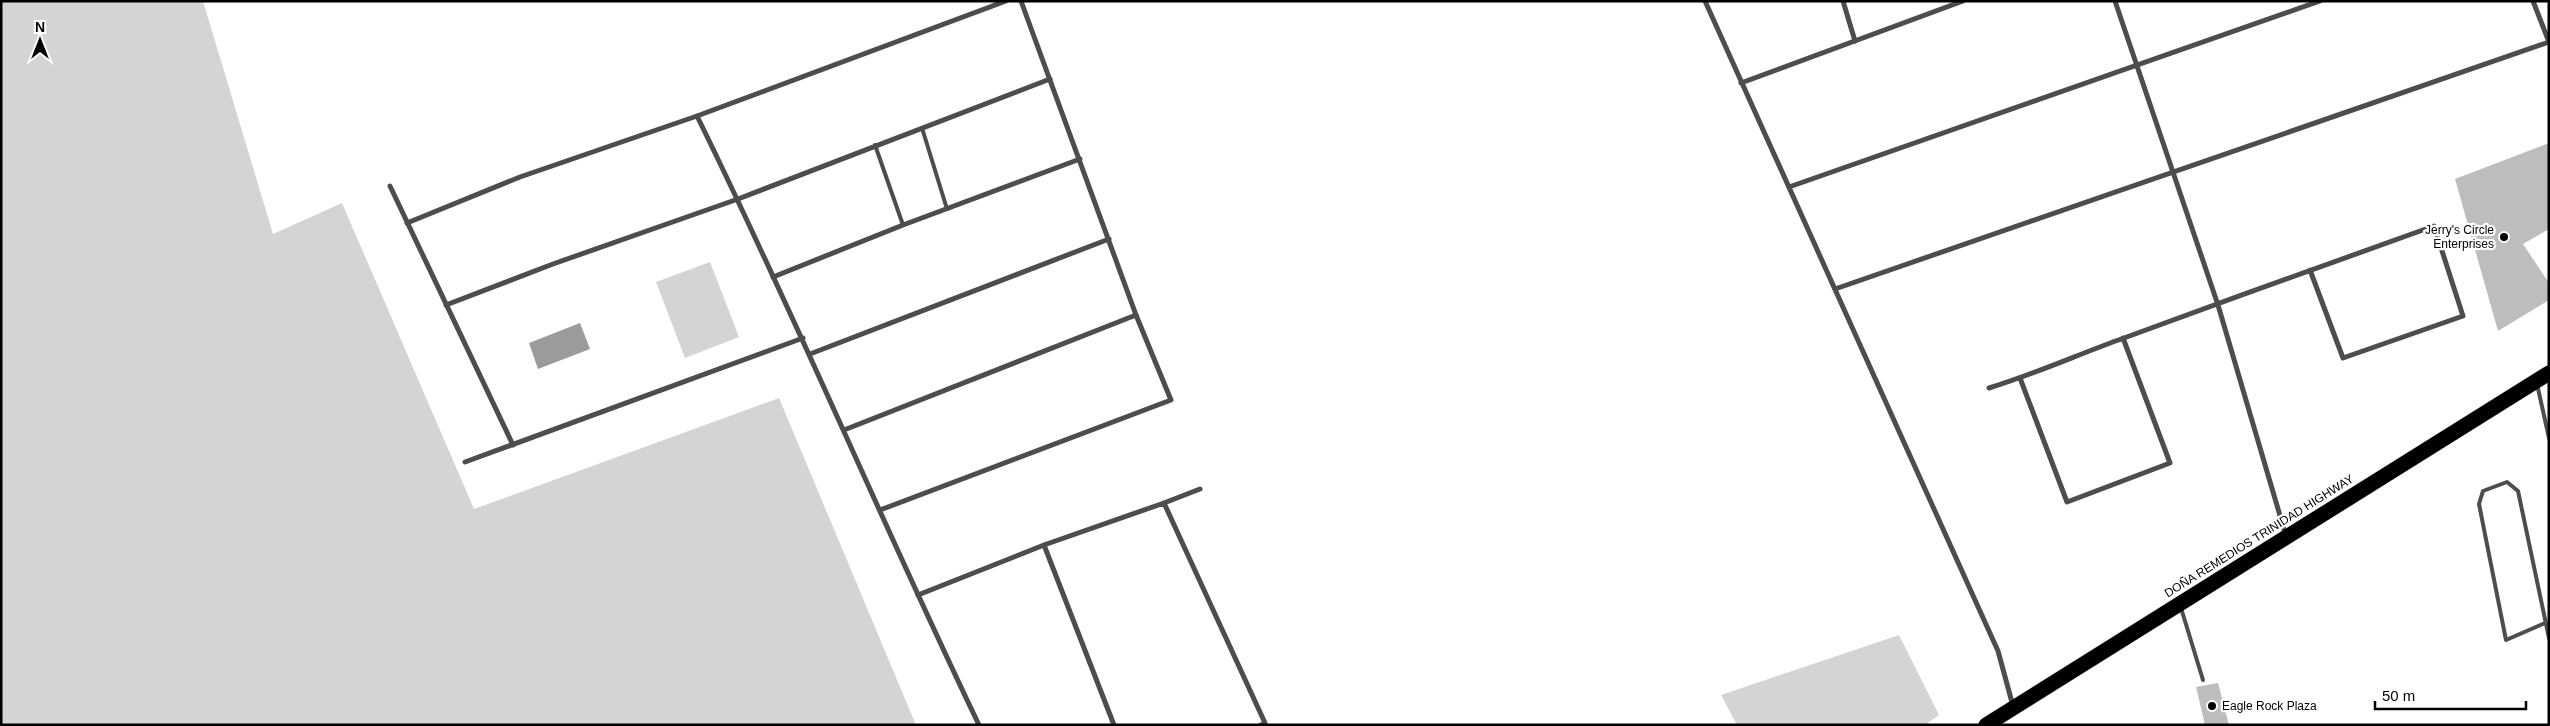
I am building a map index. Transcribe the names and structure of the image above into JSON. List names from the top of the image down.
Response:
{
  "streets": {
    "highway": ["DOÑA REMEDIOS TRINIDAD HIGHWAY"]
  },
  "places": ["Jerry's Circle Enterprises", "Eagle Rock Plaza"],
  "scale_bar": "50 m",
  "north": "top"
}
